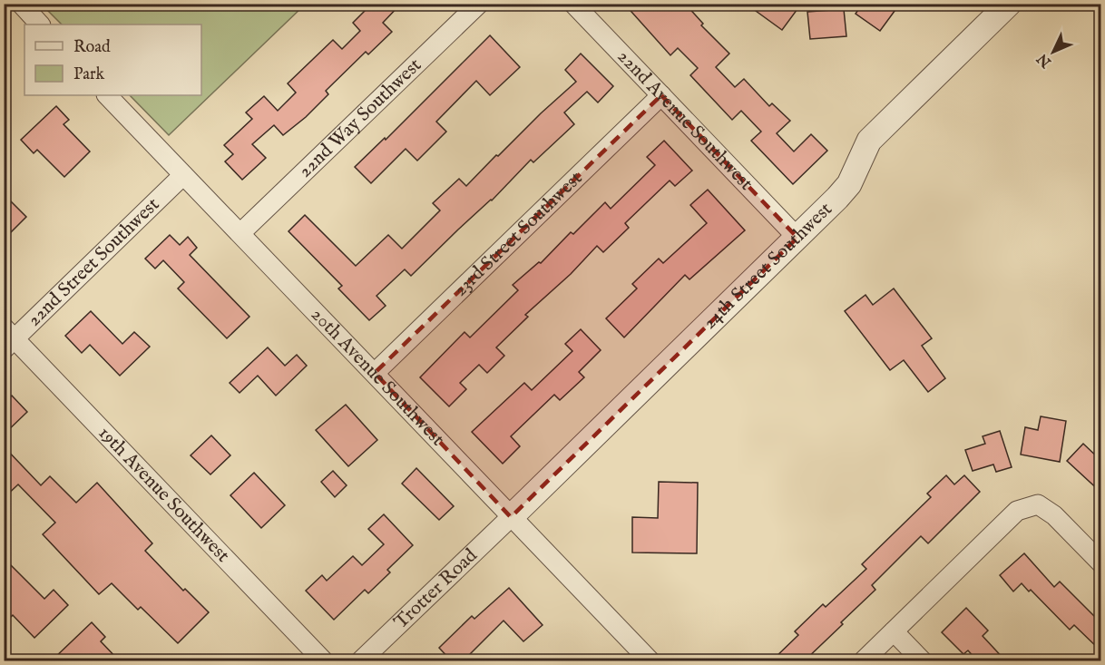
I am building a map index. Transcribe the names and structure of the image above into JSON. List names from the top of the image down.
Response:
{
  "streets": {
    "street": [
      "22nd Way Southwest",
      "22nd Avenue Southwest",
      "23rd Street Southwest",
      "22nd Street Southwest",
      "24th Street Southwest",
      "20th Avenue Southwest",
      "19th Avenue Southwest",
      "Trotter Road"
    ]
  },
  "crossings": [
    ["22nd Way Southwest", "20th Avenue Southwest"],
    ["22nd Avenue Southwest", "23rd Street Southwest"],
    ["22nd Avenue Southwest", "24th Street Southwest"],
    ["23rd Street Southwest", "20th Avenue Southwest"],
    ["22nd Street Southwest", "20th Avenue Southwest"],
    ["22nd Street Southwest", "19th Avenue Southwest"],
    ["24th Street Southwest", "20th Avenue Southwest"],
    ["24th Street Southwest", "Trotter Road"],
    ["20th Avenue Southwest", "Trotter Road"]
  ],
  "legend": ["Road", "Park"],
  "north": "bottom left"
}
